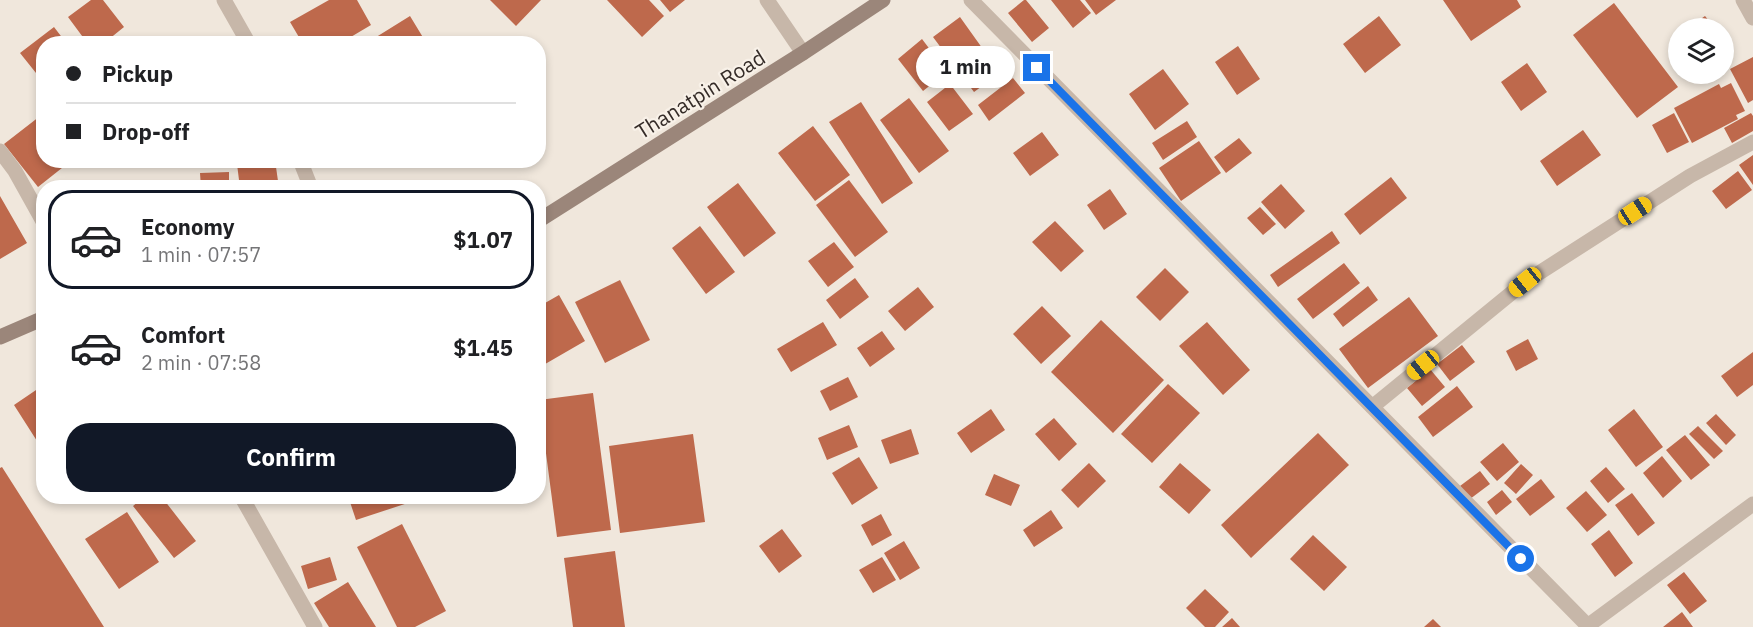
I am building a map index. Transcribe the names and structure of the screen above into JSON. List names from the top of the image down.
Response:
{
  "streets": {
    "main road": ["Thanatpin Road"]
  },
  "page": {
    "banner": ["Pickup", "Drop-off"],
    "bubble": "1 min",
    "list": [
      {
        "name": "Economy",
        "note": "1 min · 07:57",
        "value": "$1.07"
      },
      {
        "name": "Comfort",
        "note": "2 min · 07:58",
        "value": "$1.45"
      }
    ],
    "buttons": "Confirm"
  }
}
